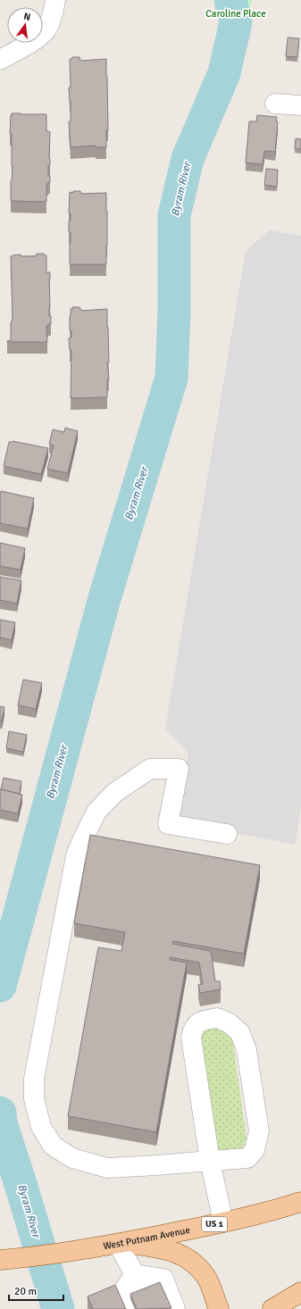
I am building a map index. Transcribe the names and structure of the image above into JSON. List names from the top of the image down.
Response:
{
  "streets": {
    "main road": ["US 1", "West Putnam Avenue"]
  },
  "water": ["Byram River"],
  "parks": ["Caroline Place"],
  "scale_bar": "20 m",
  "north": "top"
}
